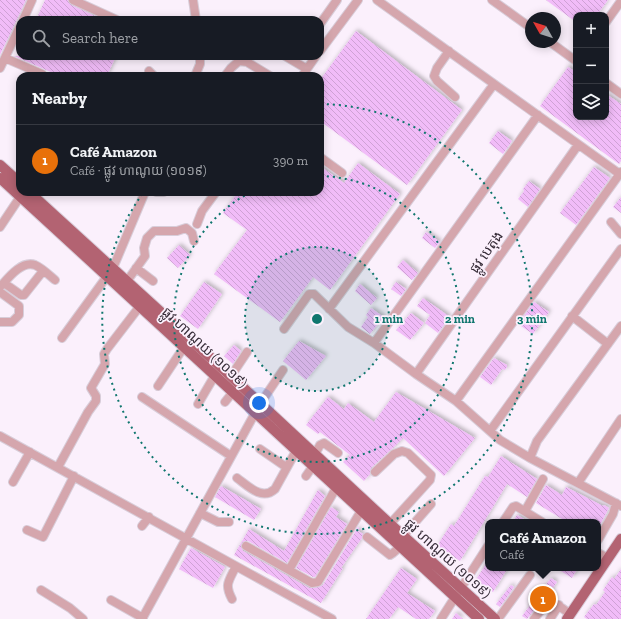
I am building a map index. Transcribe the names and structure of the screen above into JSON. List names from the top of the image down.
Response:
{
  "streets": {
    "main road": ["ផ្លូវ ហាណូយ (១០១៩)"],
    "street": ["ផ្លូវ បេតុង"]
  },
  "north": "top left",
  "page": {
    "map_buttons": ["+", "−"],
    "search": "Search here",
    "heading": "Nearby",
    "list": [
      {
        "mark": "1",
        "name": "Café Amazon",
        "note": "Café · ផ្លូវ ហាណូយ (១០១៩)",
        "value": "390 m"
      }
    ],
    "popup": ["Café Amazon", "Café"],
    "pins": "1"
  },
  "rings": ["1 min", "2 min", "3 min"]
}
